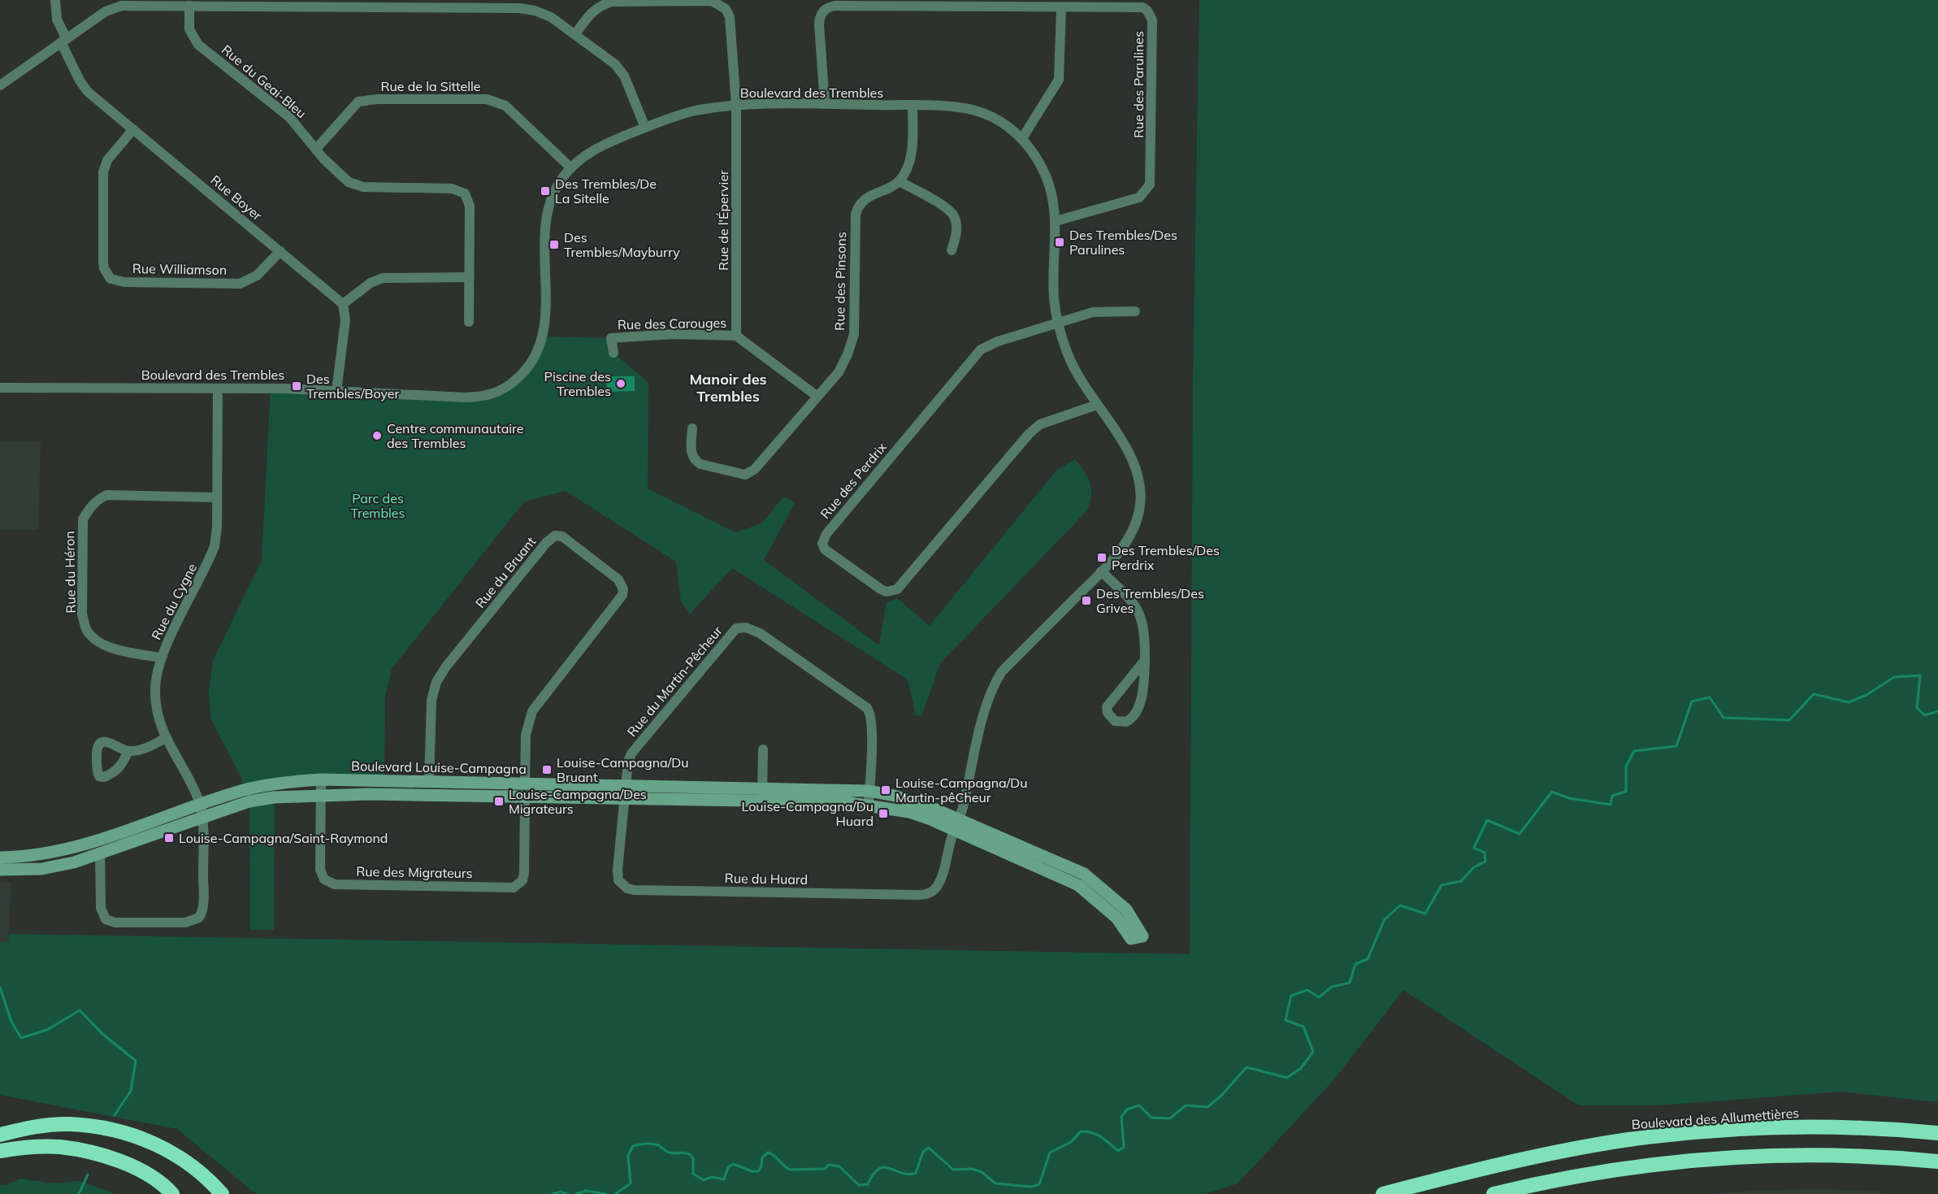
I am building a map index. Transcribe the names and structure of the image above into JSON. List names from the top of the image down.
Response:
{
  "streets": {
    "highway": ["Boulevard des Allumettières"],
    "street": [
      "Rue du Geai-Bleu",
      "Rue des Parulines",
      "Rue de la Sittelle",
      "Boulevard des Trembles",
      "Rue Boyer",
      "Rue de l'Épervier",
      "Rue Williamson",
      "Rue des Pinsons",
      "Rue des Carouges",
      "Rue des Perdrix",
      "Rue du Héron",
      "Rue du Bruant",
      "Rue du Cygne",
      "Rue du Martin-Pêcheur",
      "Boulevard Louise-Campagna",
      "Rue des Migrateurs",
      "Rue du Huard"
    ]
  },
  "crossings": [
    ["Rue du Geai-Bleu", "Rue de la Sittelle"],
    ["Rue des Parulines", "Boulevard des Trembles"],
    ["Rue de la Sittelle", "Boulevard des Trembles"],
    ["Boulevard des Trembles", "Rue de l'Épervier"],
    ["Boulevard des Trembles", "Rue des Perdrix"],
    ["Boulevard des Trembles", "Rue du Cygne"],
    ["Boulevard des Trembles", "Boulevard Louise-Campagna"],
    ["Boulevard des Trembles", "Rue du Huard"],
    ["Rue Boyer", "Rue Williamson"],
    ["Rue de l'Épervier", "Rue des Carouges"],
    ["Rue des Pinsons", "Rue des Carouges"],
    ["Rue du Héron", "Rue du Cygne"],
    ["Rue du Bruant", "Boulevard Louise-Campagna"],
    ["Rue du Cygne", "Boulevard Louise-Campagna"],
    ["Rue du Martin-Pêcheur", "Boulevard Louise-Campagna"],
    ["Rue du Martin-Pêcheur", "Rue du Huard"],
    ["Boulevard Louise-Campagna", "Rue des Migrateurs"],
    ["Boulevard Louise-Campagna", "Rue du Huard"]
  ],
  "districts": ["Manoir des Trembles"],
  "parks": ["Parc des Trembles"],
  "places": {
    "transit": [
      "Des Trembles/De La Sitelle",
      "Des Trembles/Des Parulines",
      "Des Trembles/Mayburry",
      "Des Trembles/Boyer",
      "Des Trembles/Des Perdrix",
      "Des Trembles/Des Grives",
      "Louise-Campagna/Du Bruant",
      "Louise-Campagna/Du Martin-pêCheur",
      "Louise-Campagna/Des Migrateurs",
      "Louise-Campagna/Du Huard",
      "Louise-Campagna/Saint-Raymond"
    ],
    "other": ["Piscine des Trembles", "Centre communautaire des Trembles"]
  }
}
